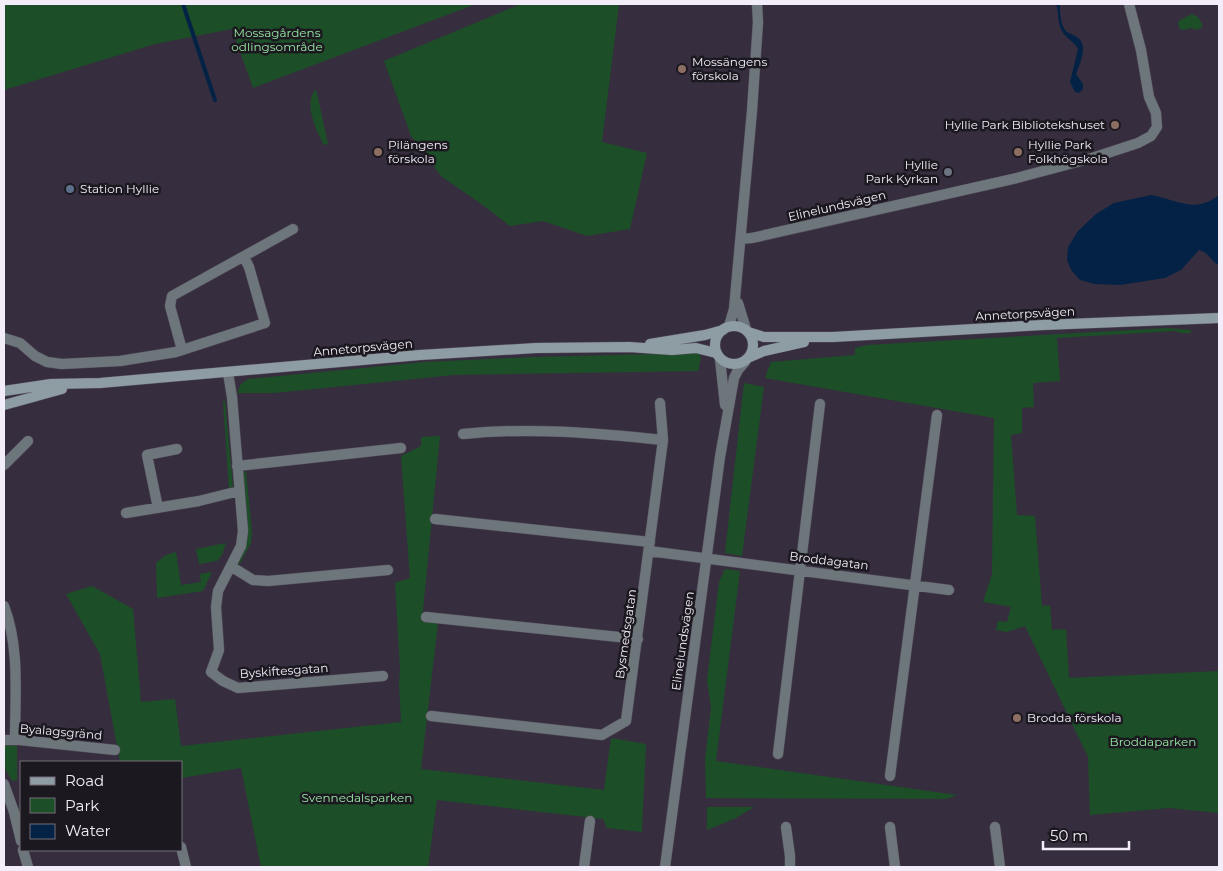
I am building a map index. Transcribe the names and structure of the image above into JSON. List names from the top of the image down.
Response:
{
  "streets": {
    "main road": ["Annetorpsvägen"],
    "street": [
      "Elinelundsvägen",
      "Broddagatan",
      "Bysmedsgatan",
      "Byskiftesgatan",
      "Byalagsgränd"
    ]
  },
  "crossings": [
    ["Elinelundsvägen", "Annetorpsvägen"],
    ["Elinelundsvägen", "Broddagatan"],
    ["Annetorpsvägen", "Byskiftesgatan"]
  ],
  "parks": ["Mossagårdens odlingsområde", "Broddaparken", "Svennedalsparken"],
  "places": [
    "Mossängens förskola",
    "Hyllie Park Bibliotekshuset",
    "Pilängens förskola",
    "Hyllie Park Folkhögskola",
    "Hyllie Park Kyrkan",
    "Station Hyllie",
    "Brodda förskola"
  ],
  "legend": ["Road", "Park", "Water"],
  "scale_bar": "50 m"
}
